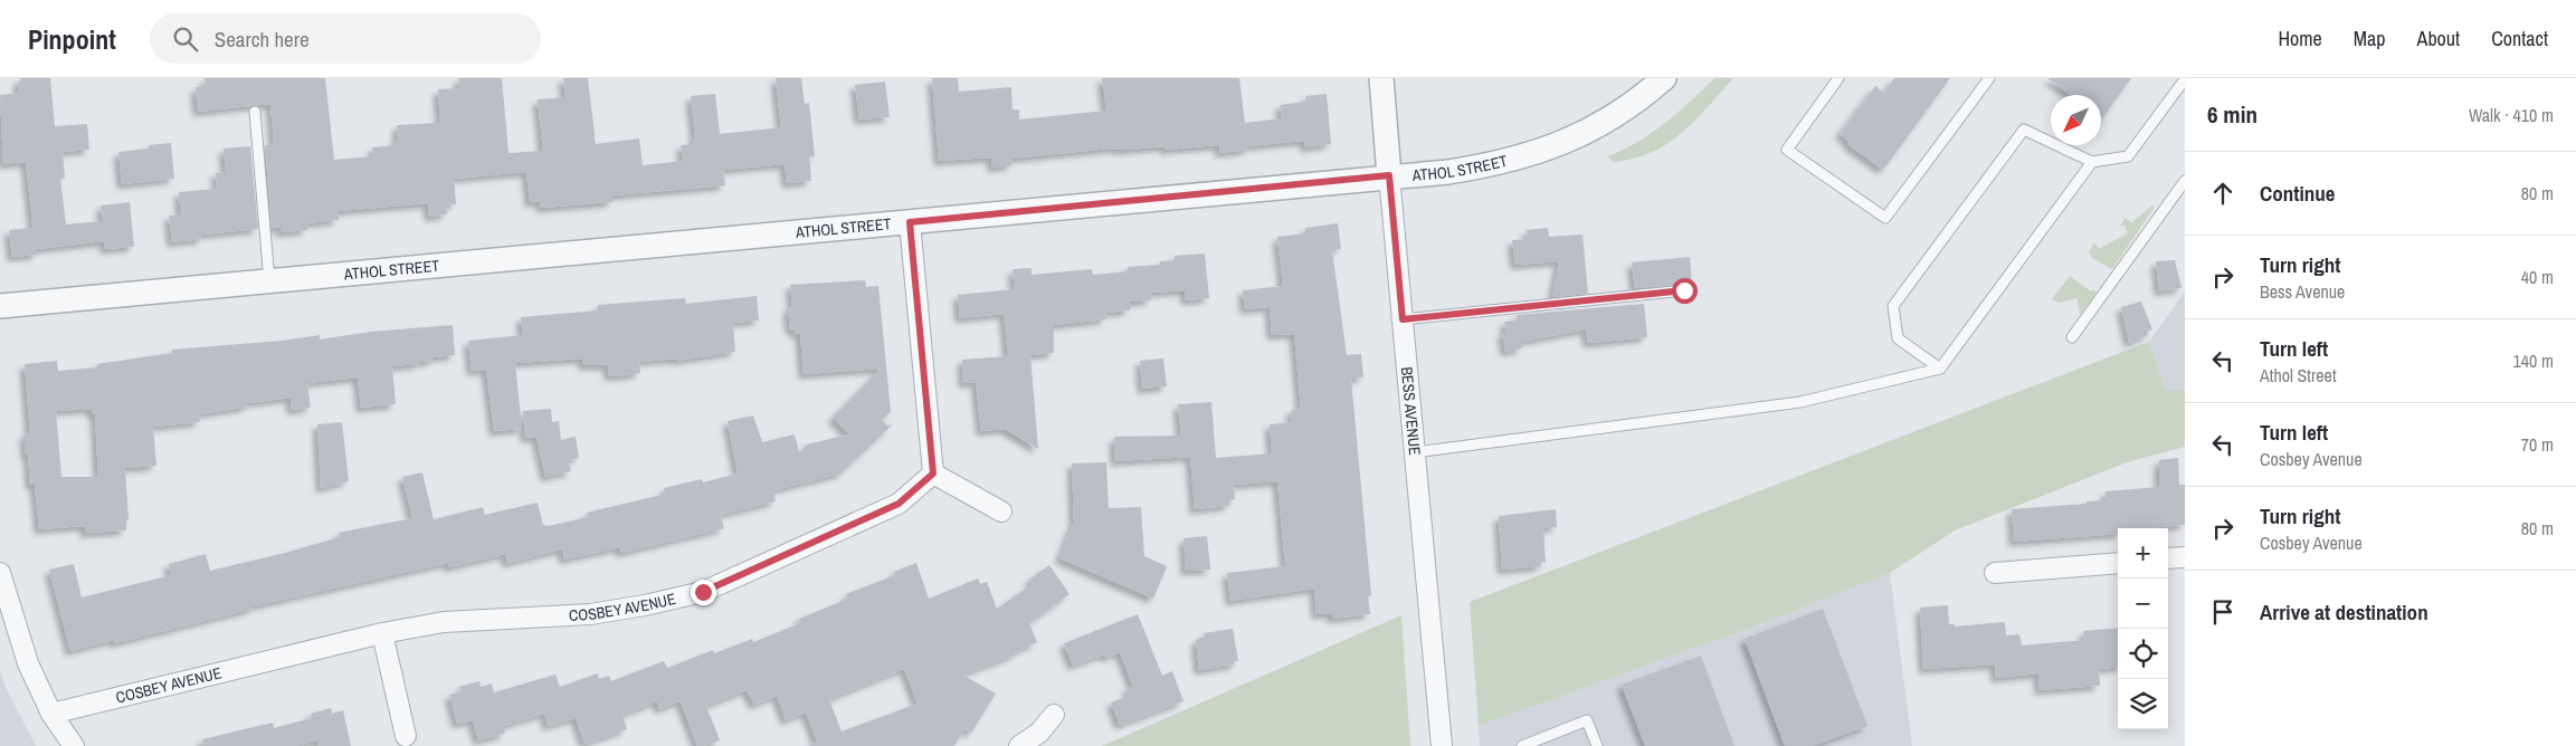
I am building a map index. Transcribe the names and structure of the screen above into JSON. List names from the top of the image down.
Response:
{
  "streets": {
    "street": ["ATHOL STREET", "BESS AVENUE", "COSBEY AVENUE"]
  },
  "crossings": [
    ["ATHOL STREET", "BESS AVENUE"]
  ],
  "north": "bottom left",
  "page": {
    "header": "Pinpoint",
    "search": "Search here",
    "nav": [
      "Home",
      "Map",
      "About",
      "Contact"
    ],
    "heading": ["6 min", "Walk · 410 m"],
    "list": [
      ["Continue", "80 m"],
      ["Turn right", "Bess Avenue", "40 m"],
      ["Turn left", "Athol Street", "140 m"],
      ["Turn left", "Cosbey Avenue", "70 m"],
      ["Turn right", "Cosbey Avenue", "80 m"],
      "Arrive at destination"
    ],
    "map_buttons": ["+", "−"]
  }
}
